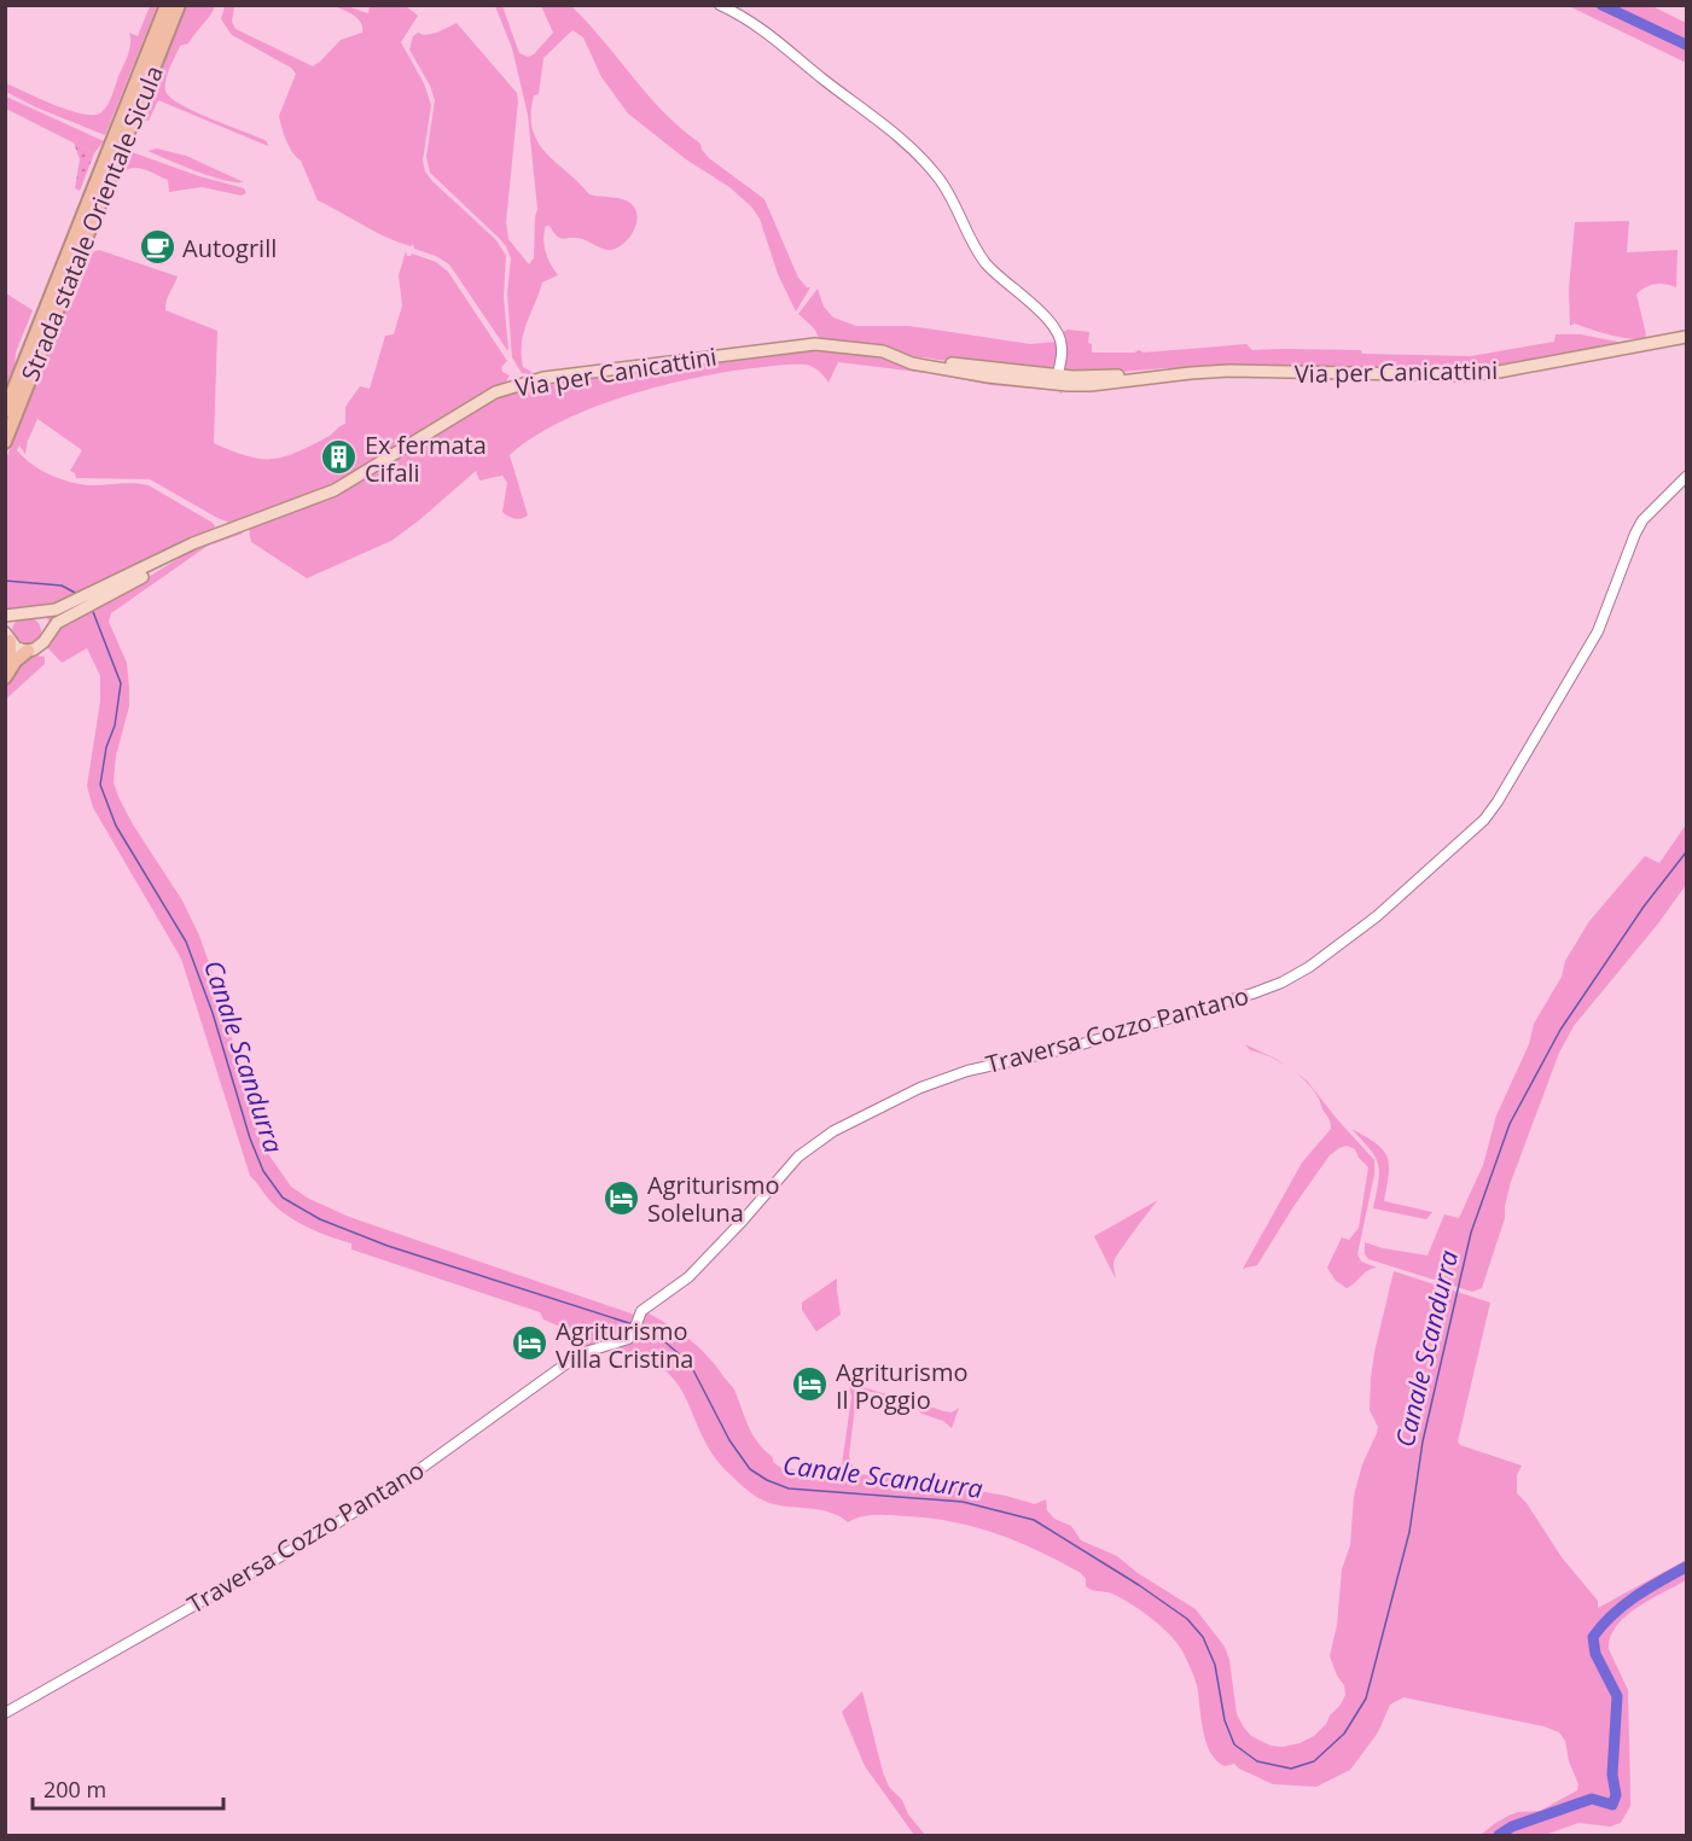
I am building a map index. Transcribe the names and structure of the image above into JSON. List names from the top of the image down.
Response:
{
  "streets": {
    "highway": ["Strada statale Orientale Sicula"],
    "main road": ["Via per Canicattini"],
    "street": ["Traversa Cozzo Pantano"]
  },
  "water": ["Canale Scandurra"],
  "places": {
    "cafe": ["Autogrill"],
    "building": ["Ex fermata Cifali"],
    "hotel": ["Agriturismo Soleluna", "Agriturismo Villa Cristina", "Agriturismo Il Poggio"]
  },
  "scale_bar": "200 m"
}
